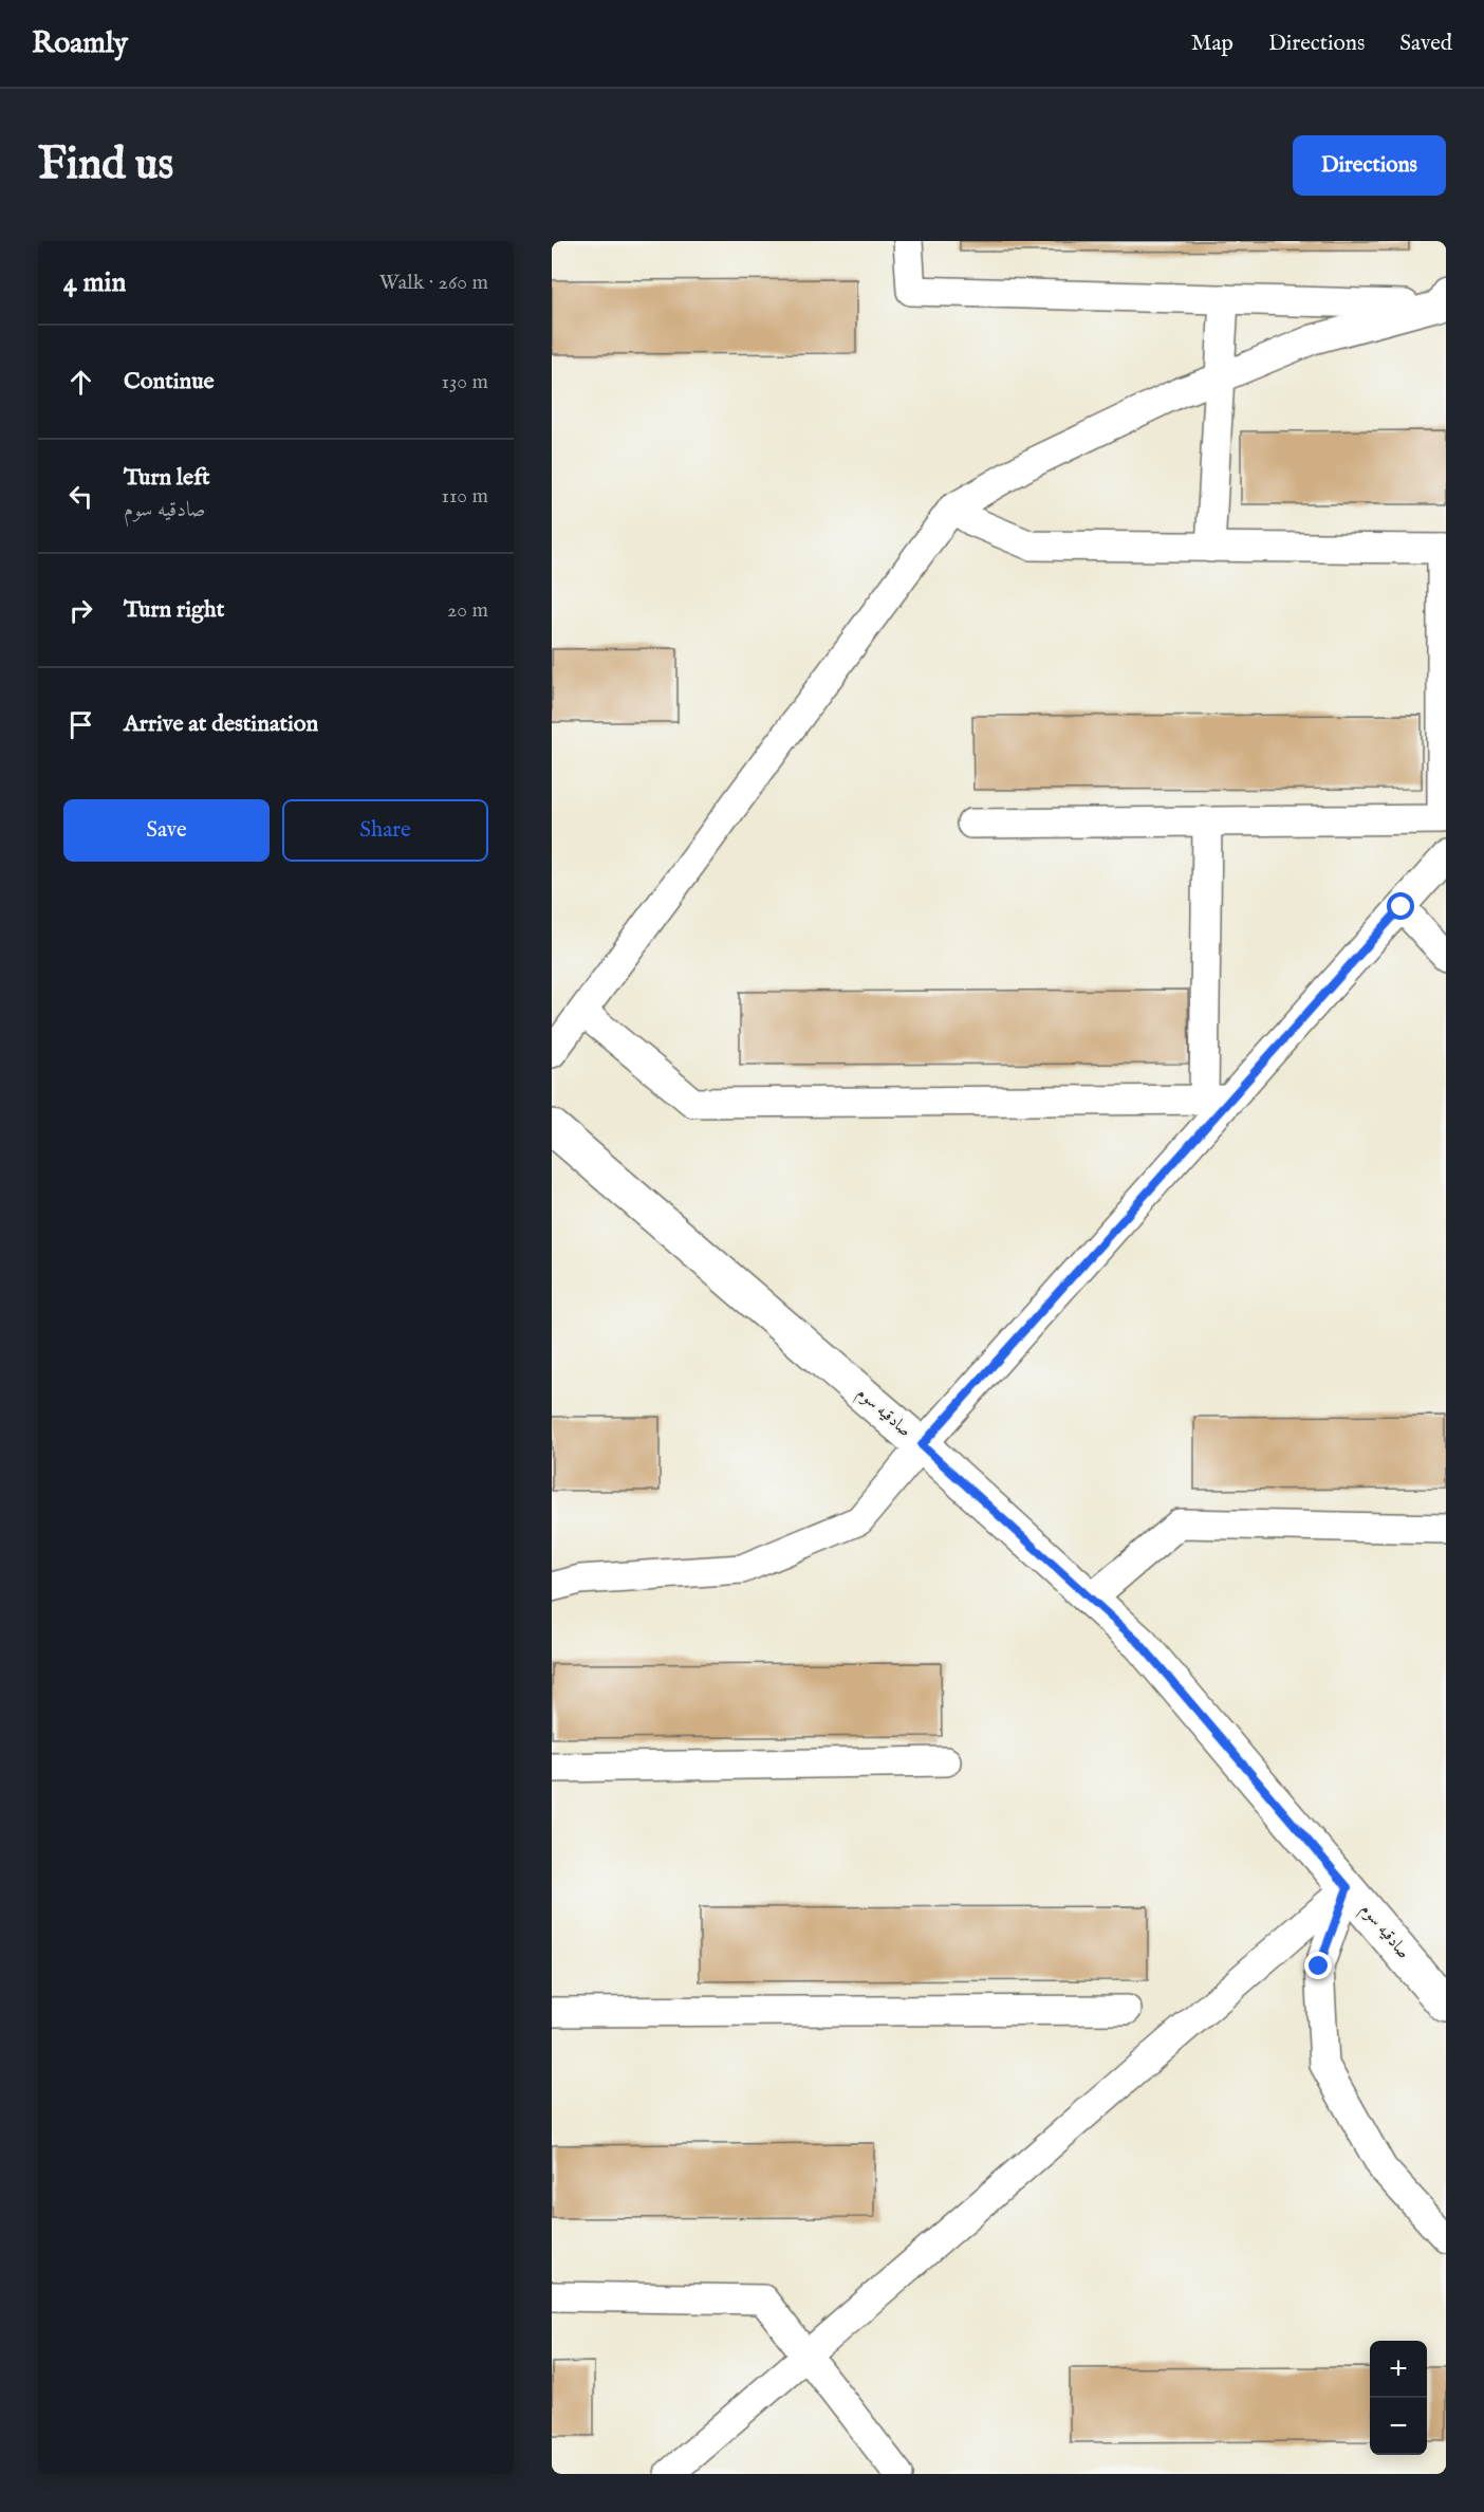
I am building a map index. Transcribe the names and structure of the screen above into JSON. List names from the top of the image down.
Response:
{
  "streets": {
    "street": ["صادقیه سوم"]
  },
  "page": {
    "header": "Roamly",
    "nav": ["Map", "Directions", "Saved"],
    "buttons": [
      "Directions",
      ["Save", "Share"]
    ],
    "title": "Find us",
    "heading": ["4 min", "Walk · 260 m"],
    "list": [
      ["Continue", "130 m"],
      ["Turn left", "صادقیه سوم", "110 m"],
      ["Turn right", "20 m"],
      "Arrive at destination"
    ],
    "map_buttons": ["+", "−"]
  }
}
